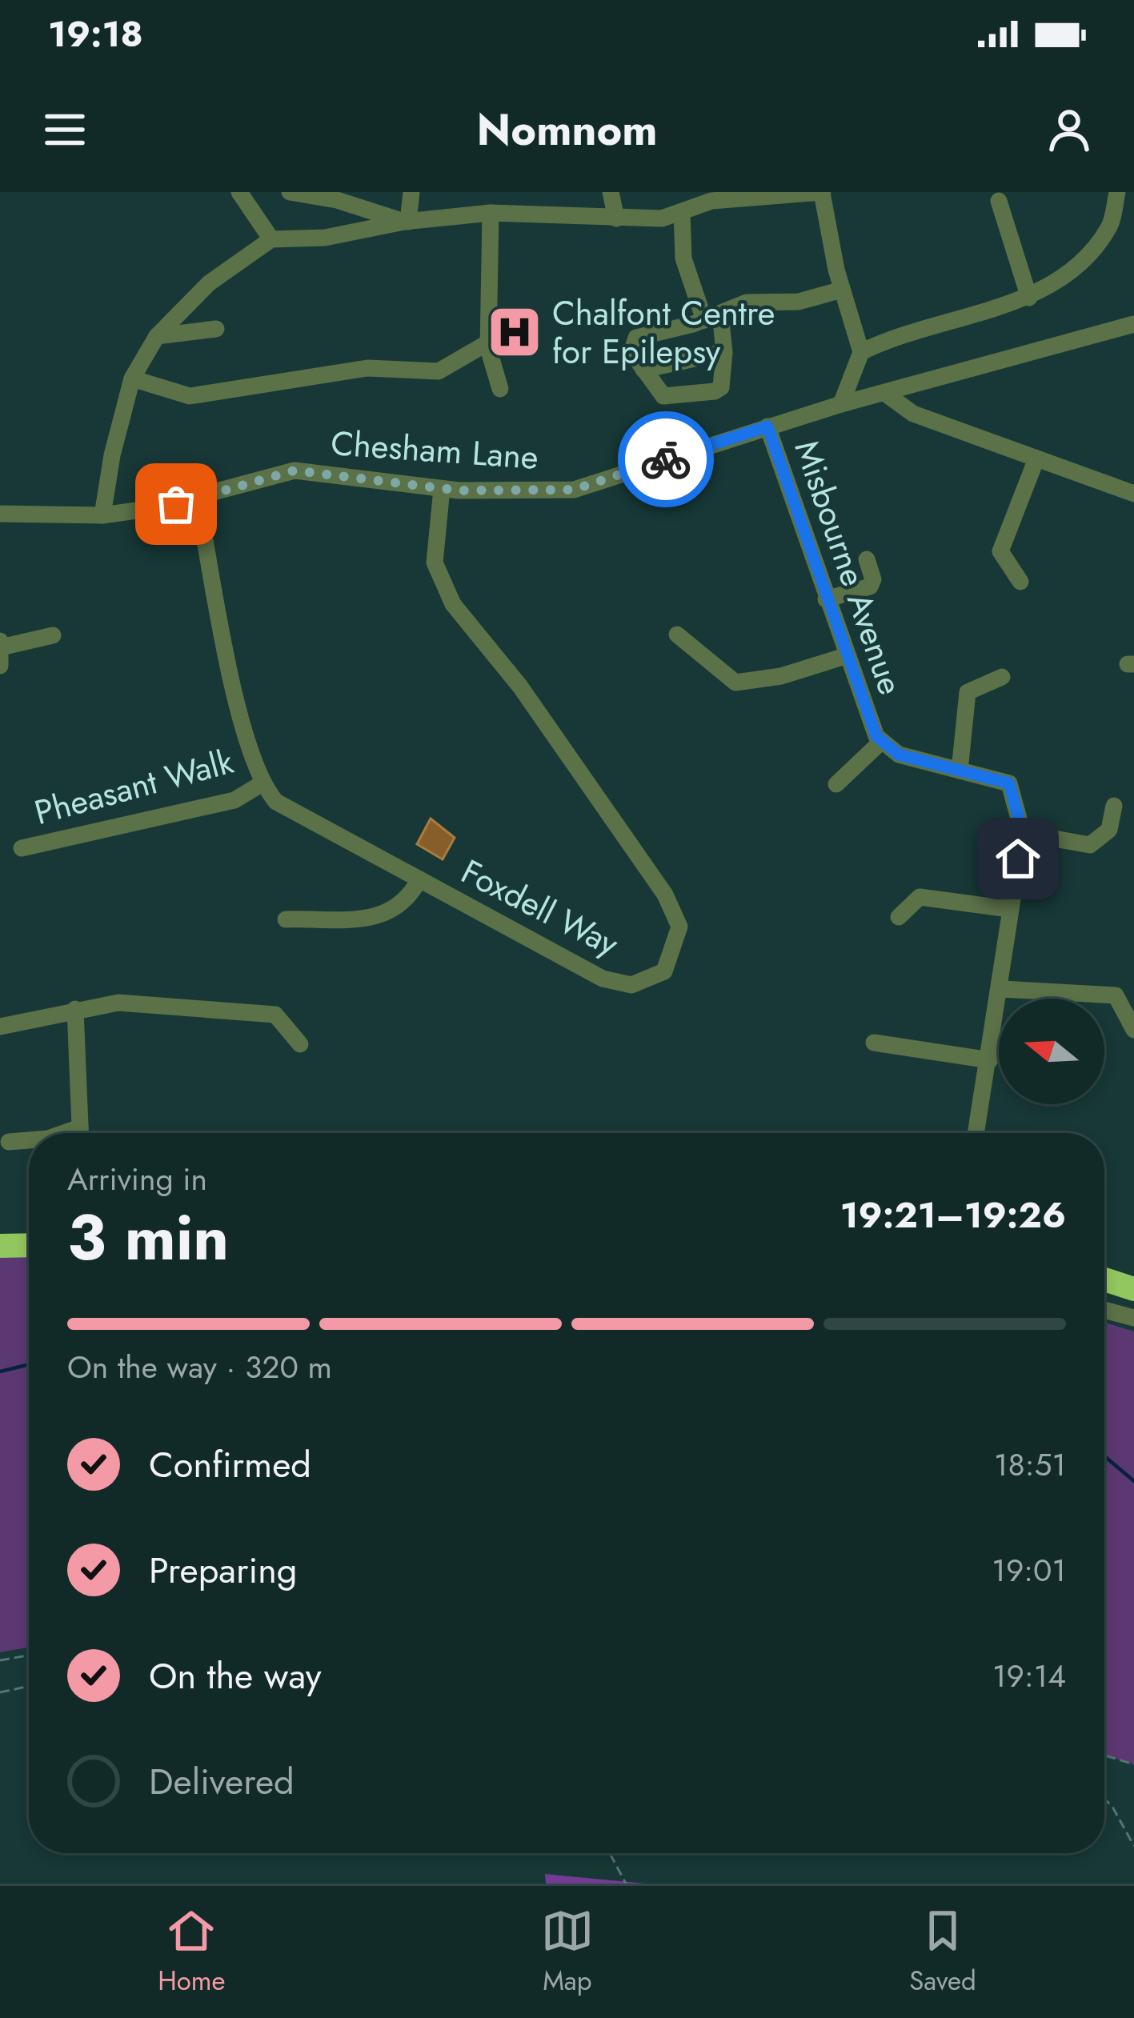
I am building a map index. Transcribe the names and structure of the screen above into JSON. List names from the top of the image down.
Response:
{
  "streets": {
    "street": [
      "Chesham Lane",
      "Misbourne Avenue",
      "Pheasant Walk",
      "Foxdell Way"
    ]
  },
  "crossings": [
    ["Chesham Lane", "Misbourne Avenue"],
    ["Chesham Lane", "Foxdell Way"],
    ["Pheasant Walk", "Foxdell Way"]
  ],
  "places": {
    "hospital": ["Chalfont Centre for Epilepsy"]
  },
  "north": "left",
  "page": {
    "status": "19:18",
    "header": "Nomnom",
    "heading": ["3 min", "Arriving in", "19:21–19:26"],
    "bar": "On the way · 320 m",
    "list": [
      ["Confirmed", "18:51"],
      ["Preparing", "19:01"],
      ["On the way", "19:14"],
      "Delivered"
    ],
    "tabs": ["Home", "Map", "Saved"]
  }
}
